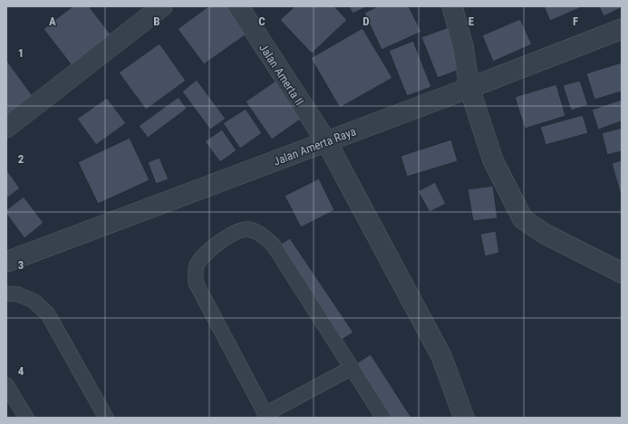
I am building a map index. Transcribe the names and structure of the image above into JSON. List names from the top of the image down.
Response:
{
  "streets": {
    "street": ["Jalan Amerta II", "Jalan Amerta Raya"]
  },
  "crossings": [
    ["Jalan Amerta II", "Jalan Amerta Raya"]
  ],
  "grid": {
    "columns": [
      "A",
      "B",
      "C",
      "D",
      "E",
      "F"
    ],
    "rows": [
      "1",
      "2",
      "3",
      "4"
    ]
  }
}
